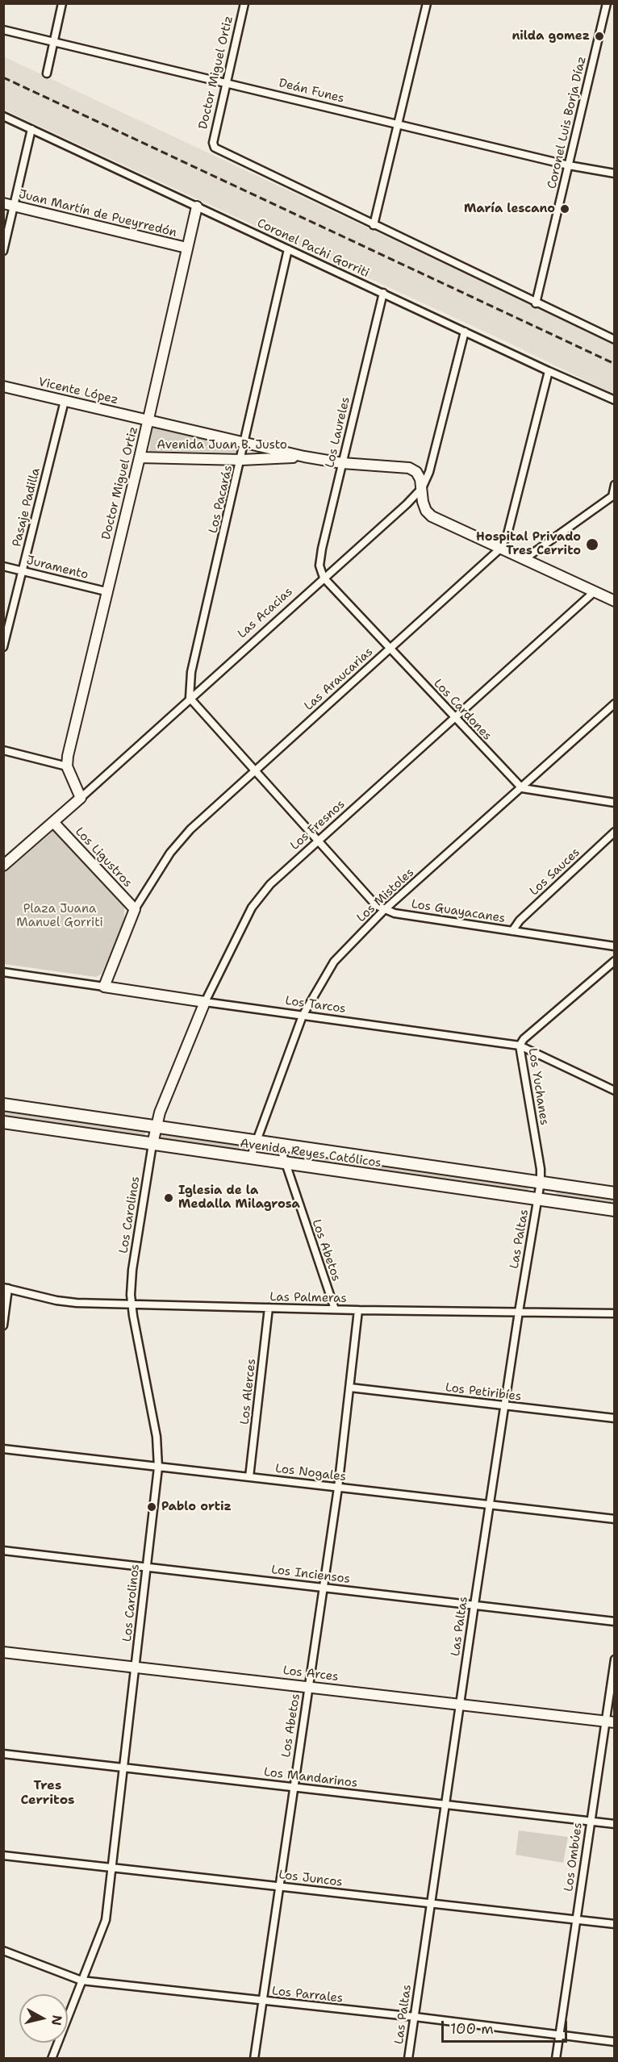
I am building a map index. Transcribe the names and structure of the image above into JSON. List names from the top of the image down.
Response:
{
  "streets": {
    "main road": ["Avenida Reyes Católicos"],
    "street": [
      "Doctor Miguel Ortiz",
      "Deán Funes",
      "Coronel Luis Borja Díaz",
      "Juan Martín de Pueyrredón",
      "Coronel Pachi Gorriti",
      "Vicente López",
      "Los Laureles",
      "Avenida Juan B. Justo",
      "Los Pacarás",
      "Pasaje Padilla",
      "Juramento",
      "Las Acacias",
      "Las Araucarias",
      "Los Cardones",
      "Los Fresnos",
      "Los Ligustros",
      "Los Sauces",
      "Los Mistoles",
      "Los Guayacanes",
      "Los Tarcos",
      "Los Yuchanes",
      "Los Carolinos",
      "Las Paltas",
      "Los Abetos",
      "Las Palmeras",
      "Los Alerces",
      "Los Petiribíes",
      "Los Nogales",
      "Los Inciensos",
      "Los Arces",
      "Los Mandarinos",
      "Los Ombúes",
      "Los Juncos",
      "Los Parrales"
    ]
  },
  "crossings": [
    ["Doctor Miguel Ortiz", "Deán Funes"],
    ["Doctor Miguel Ortiz", "Juan Martín de Pueyrredón"],
    ["Doctor Miguel Ortiz", "Coronel Pachi Gorriti"],
    ["Doctor Miguel Ortiz", "Vicente López"],
    ["Doctor Miguel Ortiz", "Avenida Juan B. Justo"],
    ["Doctor Miguel Ortiz", "Juramento"],
    ["Deán Funes", "Coronel Luis Borja Díaz"],
    ["Coronel Pachi Gorriti", "Los Laureles"],
    ["Coronel Pachi Gorriti", "Los Pacarás"],
    ["Coronel Pachi Gorriti", "Las Acacias"],
    ["Coronel Pachi Gorriti", "Las Araucarias"],
    ["Vicente López", "Avenida Juan B. Justo"],
    ["Vicente López", "Pasaje Padilla"],
    ["Los Laureles", "Avenida Juan B. Justo"],
    ["Los Laureles", "Las Acacias"],
    ["Los Laureles", "Los Cardones"],
    ["Avenida Juan B. Justo", "Los Pacarás"],
    ["Avenida Juan B. Justo", "Las Acacias"],
    ["Avenida Juan B. Justo", "Las Araucarias"],
    ["Avenida Juan B. Justo", "Los Fresnos"],
    ["Los Pacarás", "Las Acacias"],
    ["Pasaje Padilla", "Juramento"],
    ["Las Acacias", "Los Cardones"],
    ["Las Acacias", "Los Ligustros"],
    ["Las Araucarias", "Los Cardones"],
    ["Las Araucarias", "Los Ligustros"],
    ["Las Araucarias", "Los Tarcos"],
    ["Los Cardones", "Los Fresnos"],
    ["Los Cardones", "Los Mistoles"],
    ["Los Fresnos", "Los Tarcos"],
    ["Los Fresnos", "Avenida Reyes Católicos"],
    ["Los Fresnos", "Los Carolinos"],
    ["Los Sauces", "Los Guayacanes"],
    ["Los Mistoles", "Los Guayacanes"],
    ["Los Mistoles", "Los Tarcos"],
    ["Los Mistoles", "Avenida Reyes Católicos"],
    ["Los Tarcos", "Los Yuchanes"],
    ["Los Yuchanes", "Avenida Reyes Católicos"],
    ["Los Yuchanes", "Las Paltas"],
    ["Avenida Reyes Católicos", "Los Carolinos"],
    ["Avenida Reyes Católicos", "Las Paltas"],
    ["Avenida Reyes Católicos", "Los Abetos"],
    ["Los Carolinos", "Las Palmeras"],
    ["Los Carolinos", "Los Nogales"],
    ["Los Carolinos", "Los Inciensos"],
    ["Los Carolinos", "Los Arces"],
    ["Los Carolinos", "Los Mandarinos"],
    ["Los Carolinos", "Los Juncos"],
    ["Los Carolinos", "Los Parrales"],
    ["Las Paltas", "Las Palmeras"],
    ["Las Paltas", "Los Petiribíes"],
    ["Las Paltas", "Los Nogales"],
    ["Las Paltas", "Los Inciensos"],
    ["Las Paltas", "Los Arces"],
    ["Las Paltas", "Los Mandarinos"],
    ["Las Paltas", "Los Juncos"],
    ["Las Paltas", "Los Parrales"],
    ["Los Abetos", "Las Palmeras"],
    ["Los Abetos", "Los Petiribíes"],
    ["Los Abetos", "Los Nogales"],
    ["Los Abetos", "Los Inciensos"],
    ["Los Abetos", "Los Arces"],
    ["Los Abetos", "Los Mandarinos"],
    ["Los Abetos", "Los Juncos"],
    ["Los Abetos", "Los Parrales"],
    ["Las Palmeras", "Los Alerces"],
    ["Los Alerces", "Los Nogales"],
    ["Los Arces", "Los Ombúes"],
    ["Los Mandarinos", "Los Ombúes"],
    ["Los Ombúes", "Los Juncos"],
    ["Los Ombúes", "Los Parrales"]
  ],
  "districts": ["Tres Cerritos"],
  "parks": ["Plaza Juana Manuel Gorriti"],
  "places": [
    "nilda gomez",
    "María lescano",
    "Hospital Privado Tres Cerrito",
    "Iglesia de la Medalla Milagrosa",
    "Pablo ortiz"
  ],
  "scale_bar": "100 m",
  "north": "right"
}
